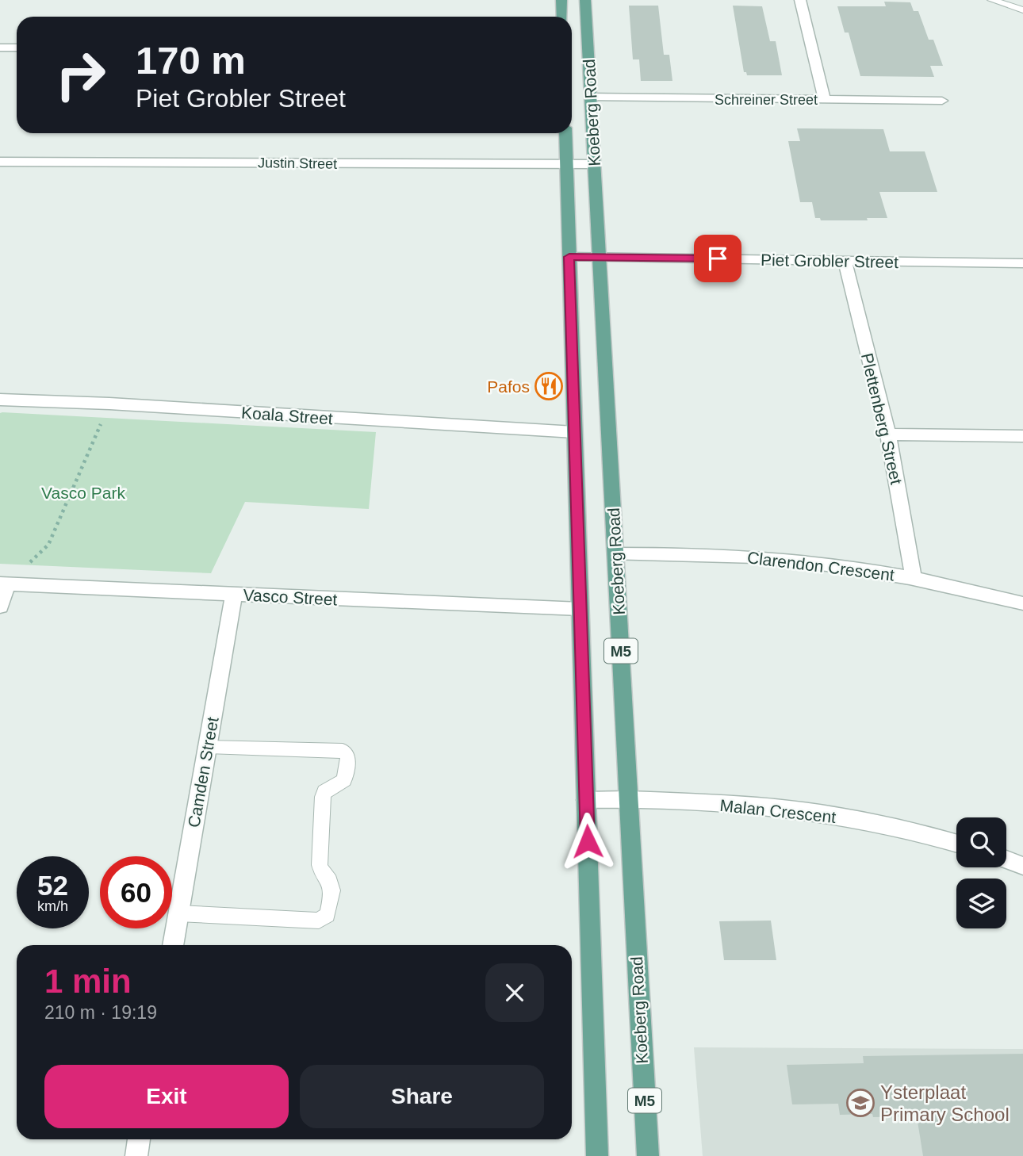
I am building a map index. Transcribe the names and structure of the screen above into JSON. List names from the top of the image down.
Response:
{
  "streets": {
    "main road": ["Koeberg Road", "M5"],
    "street": [
      "Schreiner Street",
      "Justin Street",
      "Piet Grobler Street",
      "Koala Street",
      "Plettenberg Street",
      "Clarendon Crescent",
      "Vasco Street",
      "Camden Street",
      "Malan Crescent"
    ]
  },
  "crossings": [
    ["Schreiner Street", "Koeberg Road"],
    ["Koeberg Road", "Justin Street"],
    ["Koeberg Road", "Piet Grobler Street"],
    ["Koeberg Road", "Koala Street"],
    ["Koeberg Road", "Clarendon Crescent"],
    ["Koeberg Road", "Vasco Street"],
    ["Koeberg Road", "Malan Crescent"],
    ["Piet Grobler Street", "Plettenberg Street"],
    ["Plettenberg Street", "Clarendon Crescent"],
    ["Vasco Street", "Camden Street"]
  ],
  "parks": ["Vasco Park"],
  "places": {
    "restaurant": ["Pafos"],
    "school or university": ["Ysterplaat Primary School"]
  },
  "page": {
    "turn": ["170 m", "Piet Grobler Street"],
    "speed": "52 km/h",
    "limit": "60",
    "heading": ["1 min", "210 m · 19:19"],
    "buttons": ["Exit", "Share"]
  }
}
